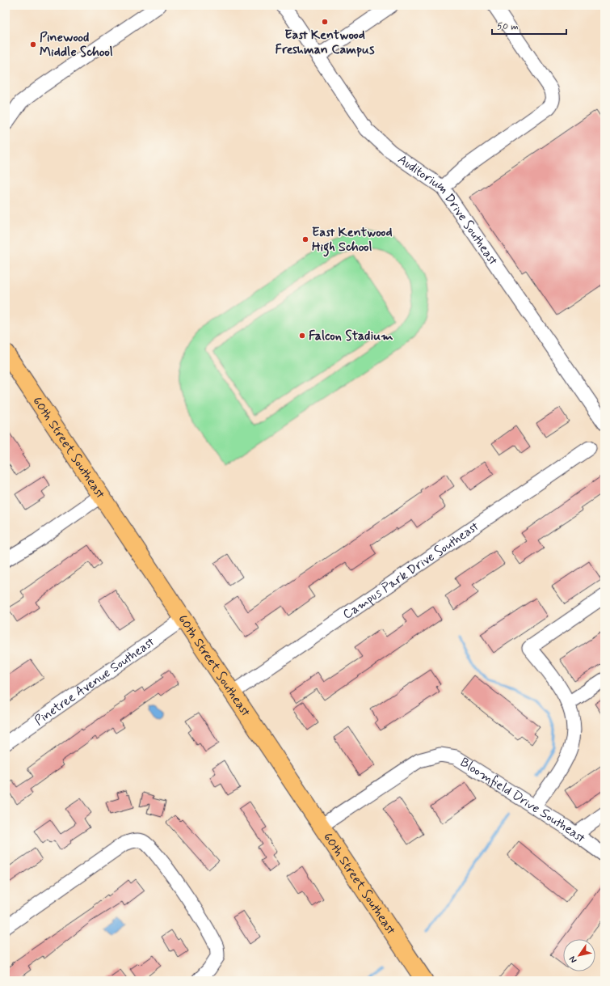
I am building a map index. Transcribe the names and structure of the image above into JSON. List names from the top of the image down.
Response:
{
  "streets": {
    "main road": ["60th Street Southeast"],
    "street": [
      "Auditorium Drive Southeast",
      "Campus Park Drive Southeast",
      "Pinetree Avenue Southeast",
      "Bloomfield Drive Southeast"
    ]
  },
  "crossings": [
    ["60th Street Southeast", "Campus Park Drive Southeast"],
    ["60th Street Southeast", "Pinetree Avenue Southeast"],
    ["60th Street Southeast", "Bloomfield Drive Southeast"]
  ],
  "places": [
    "East Kentwood Freshman Campus",
    "Pinewood Middle School",
    "East Kentwood High School",
    "Falcon Stadium"
  ],
  "scale_bar": "50 m",
  "north": "bottom left"
}
